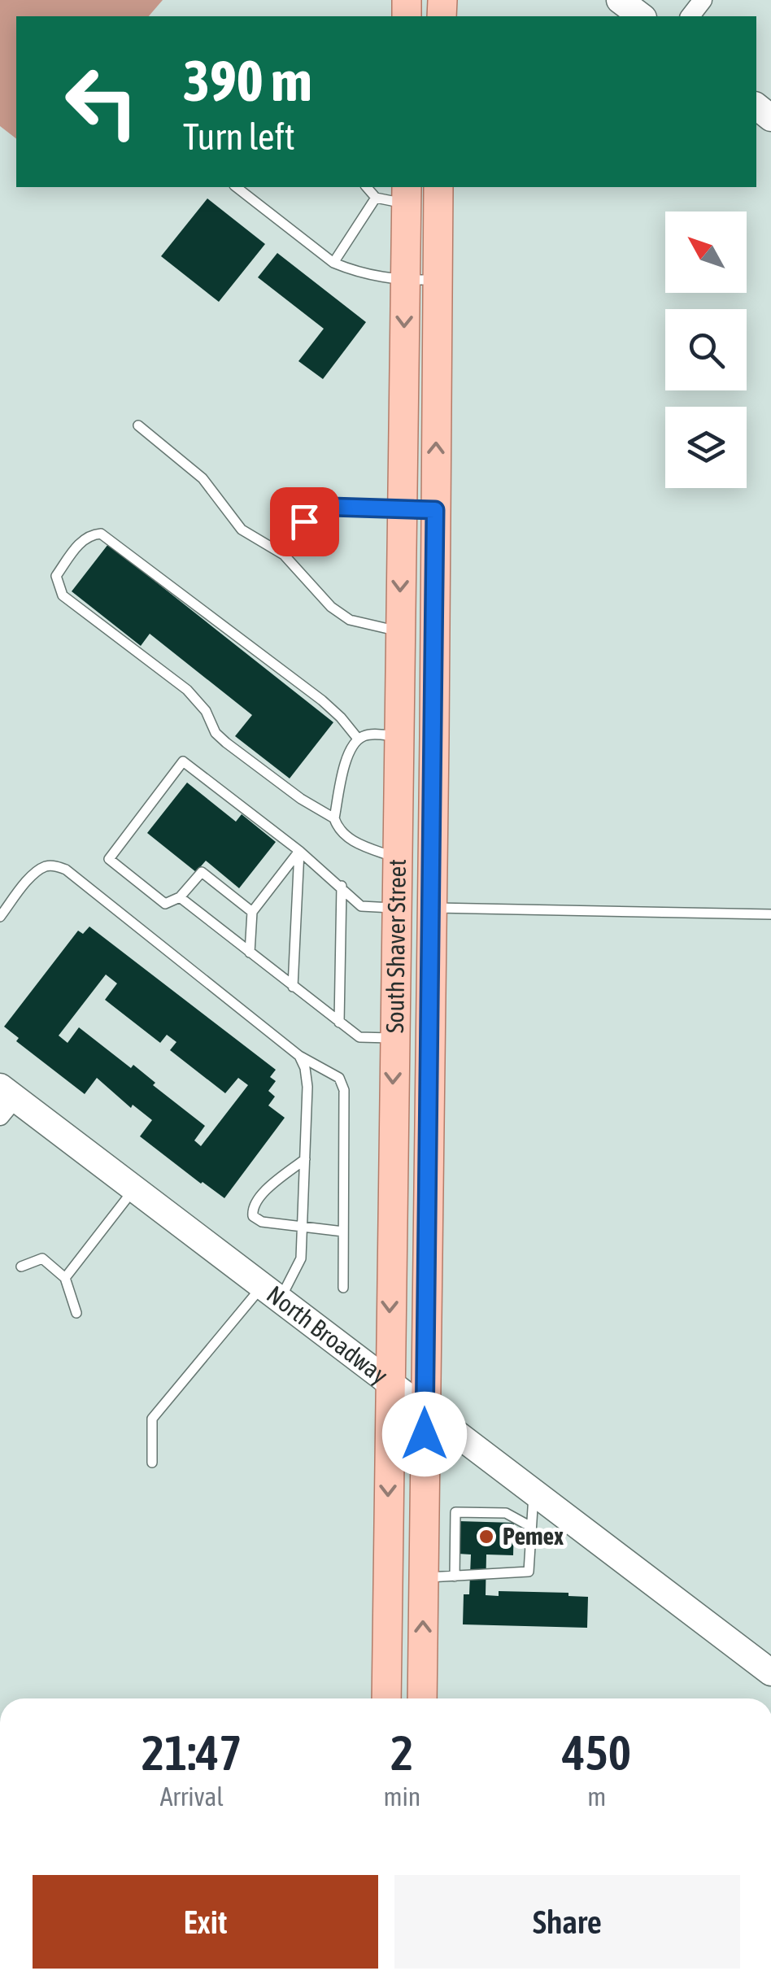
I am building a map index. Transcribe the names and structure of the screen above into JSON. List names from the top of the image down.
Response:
{
  "streets": {
    "main road": ["South Shaver Street"],
    "street": ["North Broadway"]
  },
  "crossings": [
    ["South Shaver Street", "North Broadway"]
  ],
  "places": ["Pemex"],
  "north": "top left",
  "page": {
    "turn": ["390 m", "Turn left"],
    "eta": [
      "21:47",
      "Arrival",
      "2",
      "min",
      "450",
      "m"
    ],
    "buttons": ["Exit", "Share"]
  }
}
